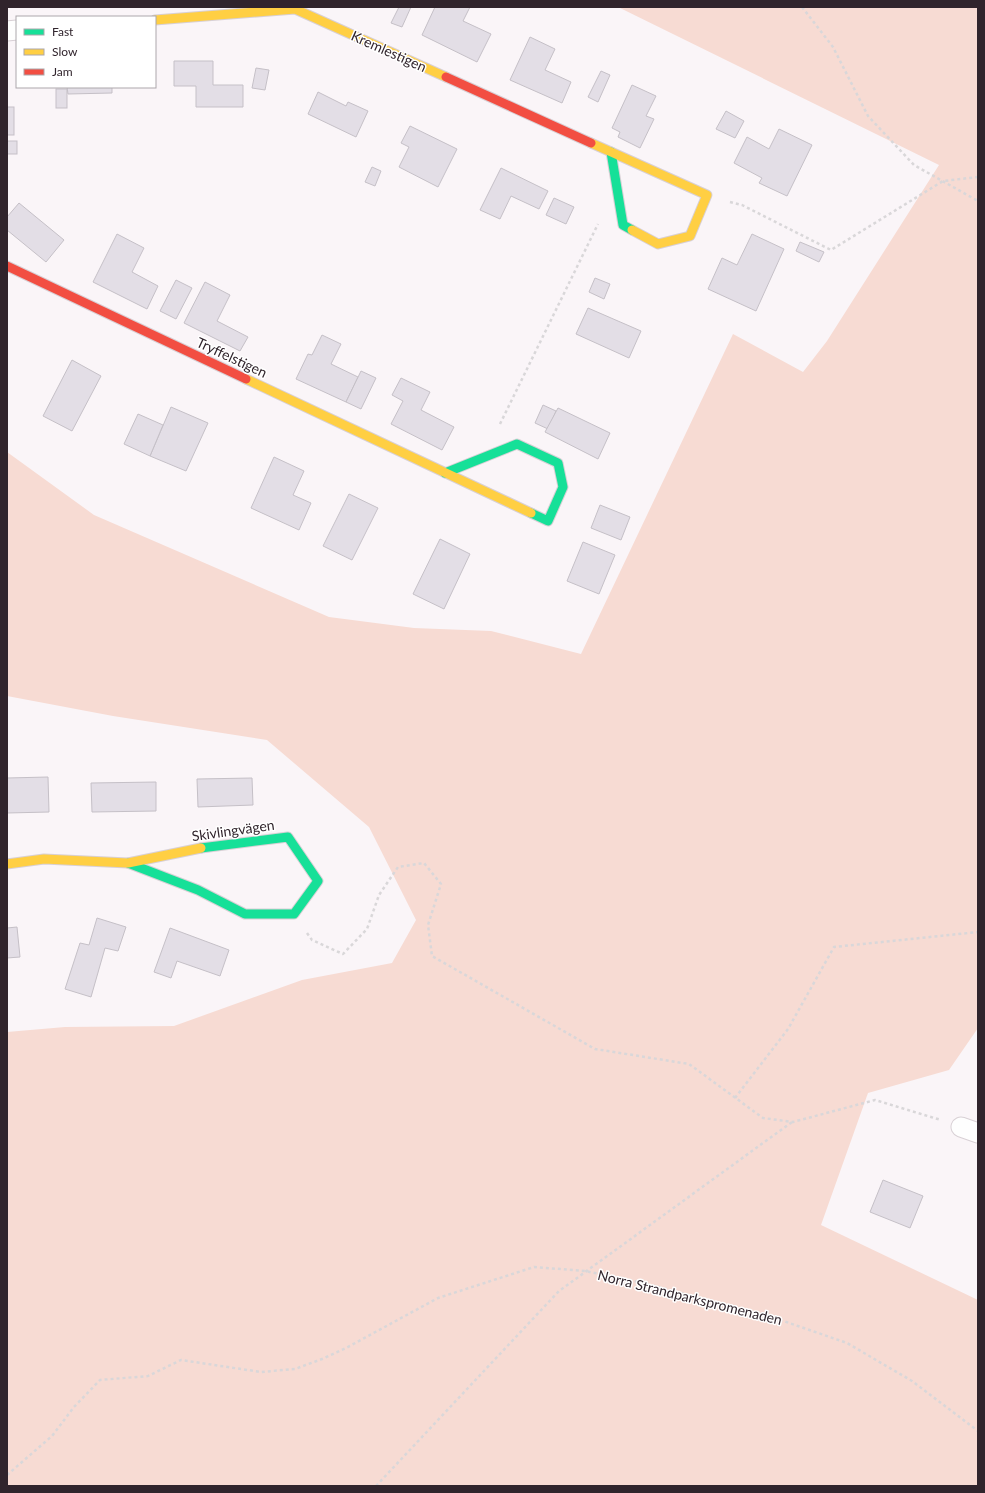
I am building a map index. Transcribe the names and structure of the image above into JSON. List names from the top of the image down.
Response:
{
  "streets": {
    "street": ["Kremlestigen", "Tryffelstigen", "Skivlingvägen"],
    "path": ["Norra Strandparkspromenaden"]
  },
  "legend": ["Fast", "Slow", "Jam"]
}
